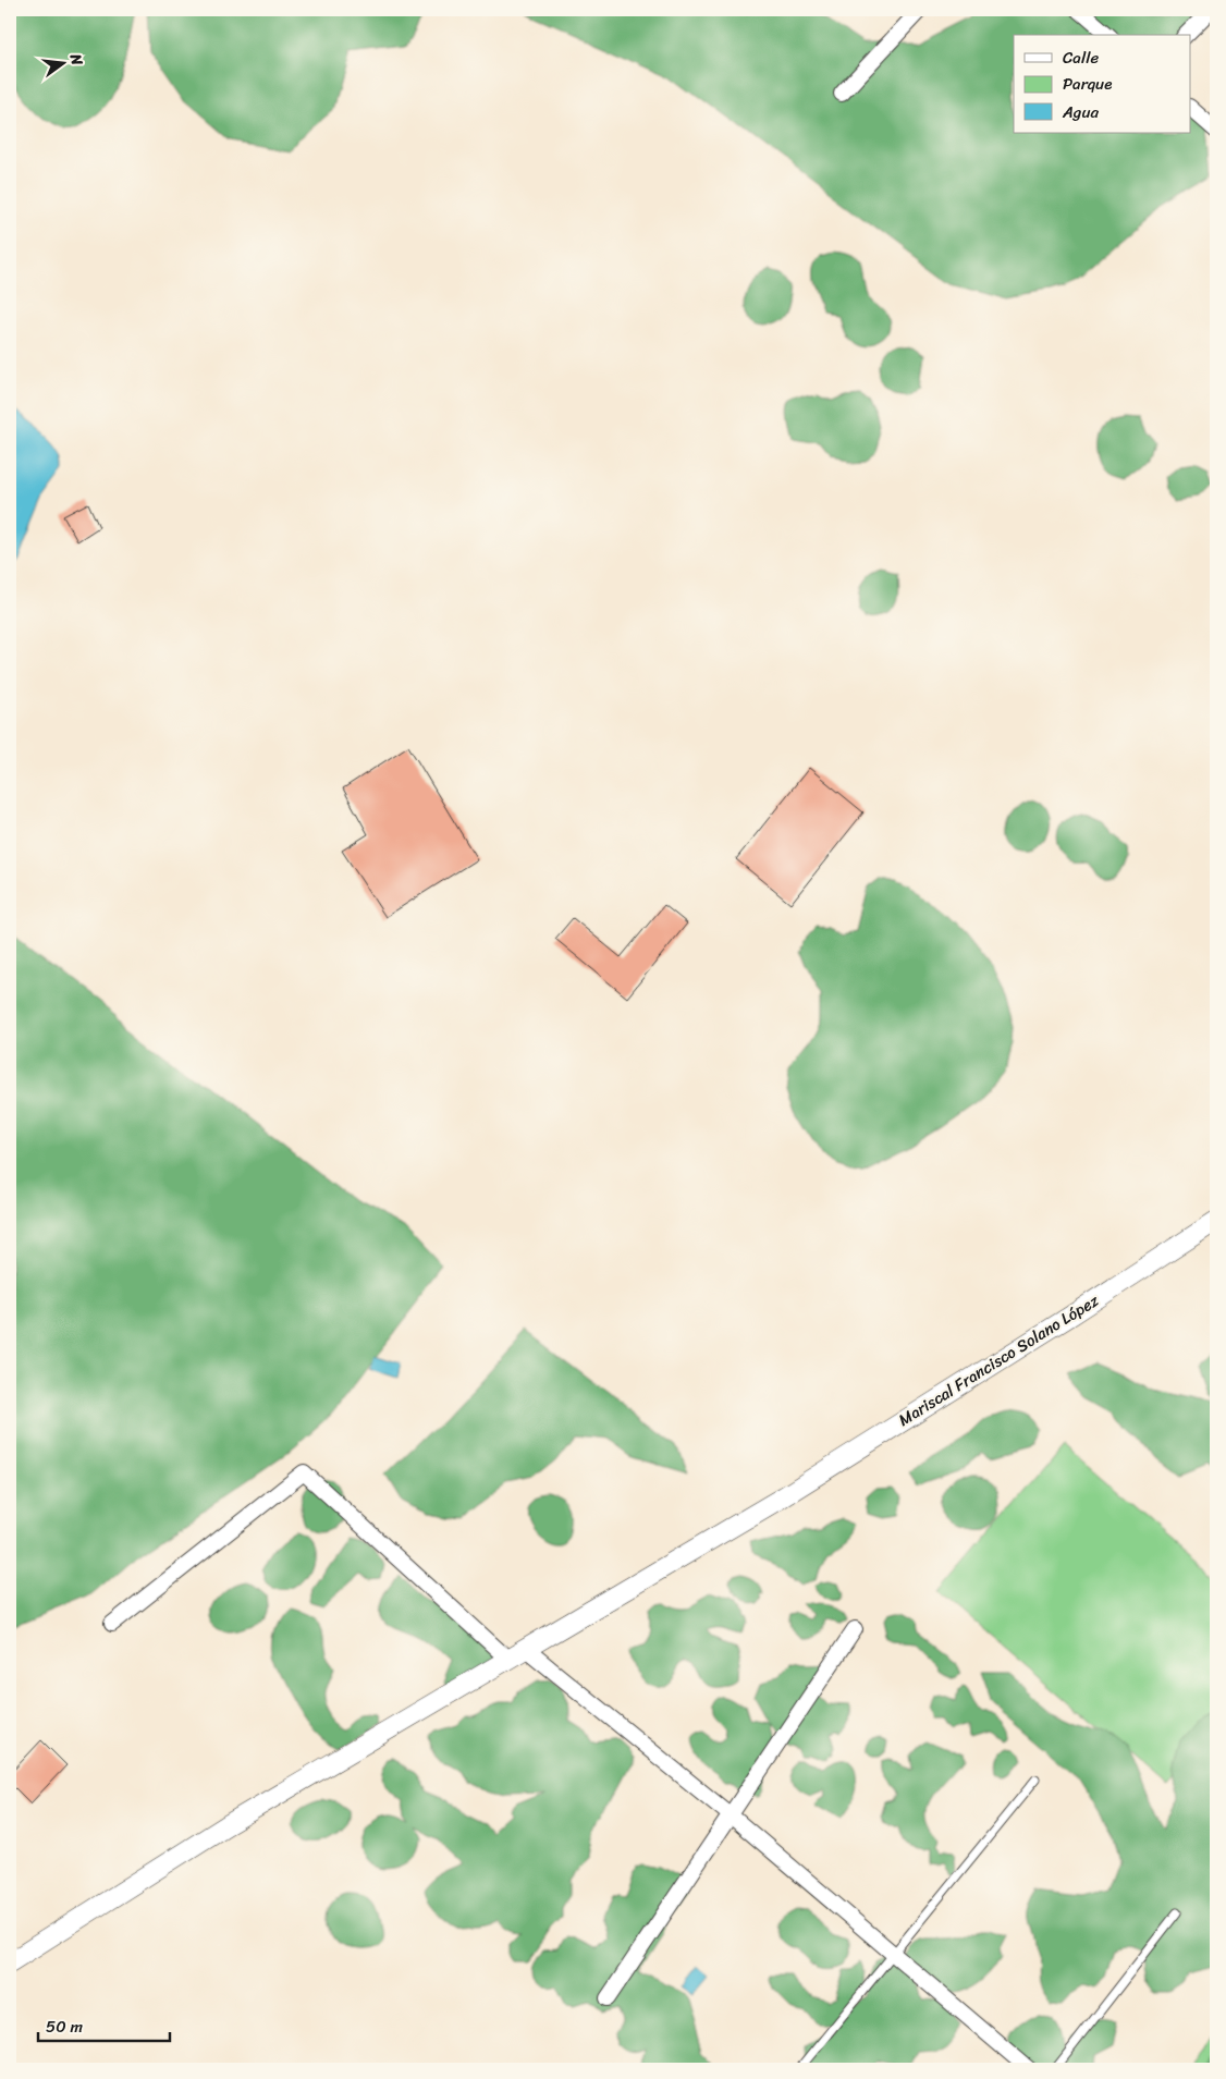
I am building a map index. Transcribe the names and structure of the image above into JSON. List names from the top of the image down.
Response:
{
  "streets": {
    "street": ["Mariscal Francisco Solano López"]
  },
  "legend": ["Calle", "Parque", "Agua"],
  "scale_bar": "50 m",
  "north": "right"
}
